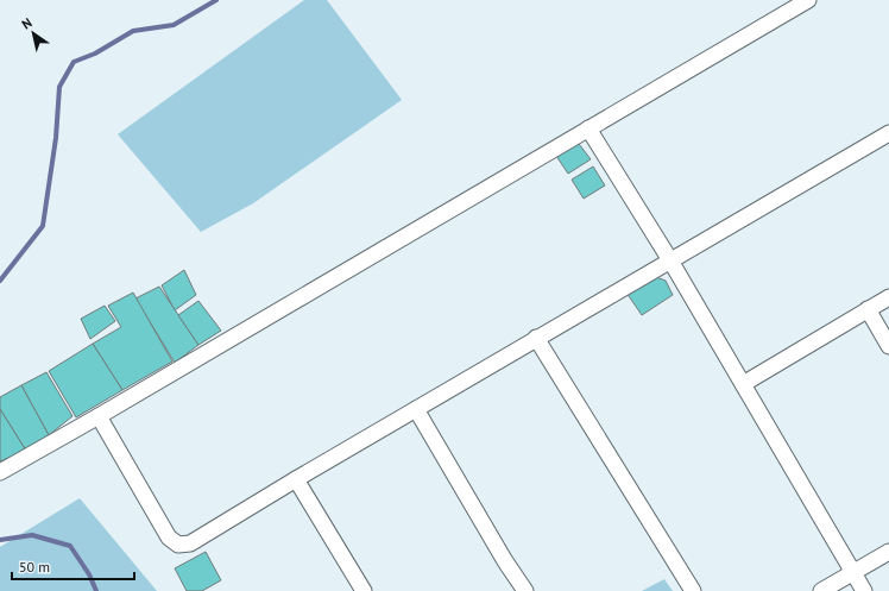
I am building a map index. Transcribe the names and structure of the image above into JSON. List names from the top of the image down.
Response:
{
  "scale_bar": "50 m",
  "north": "top left"
}
